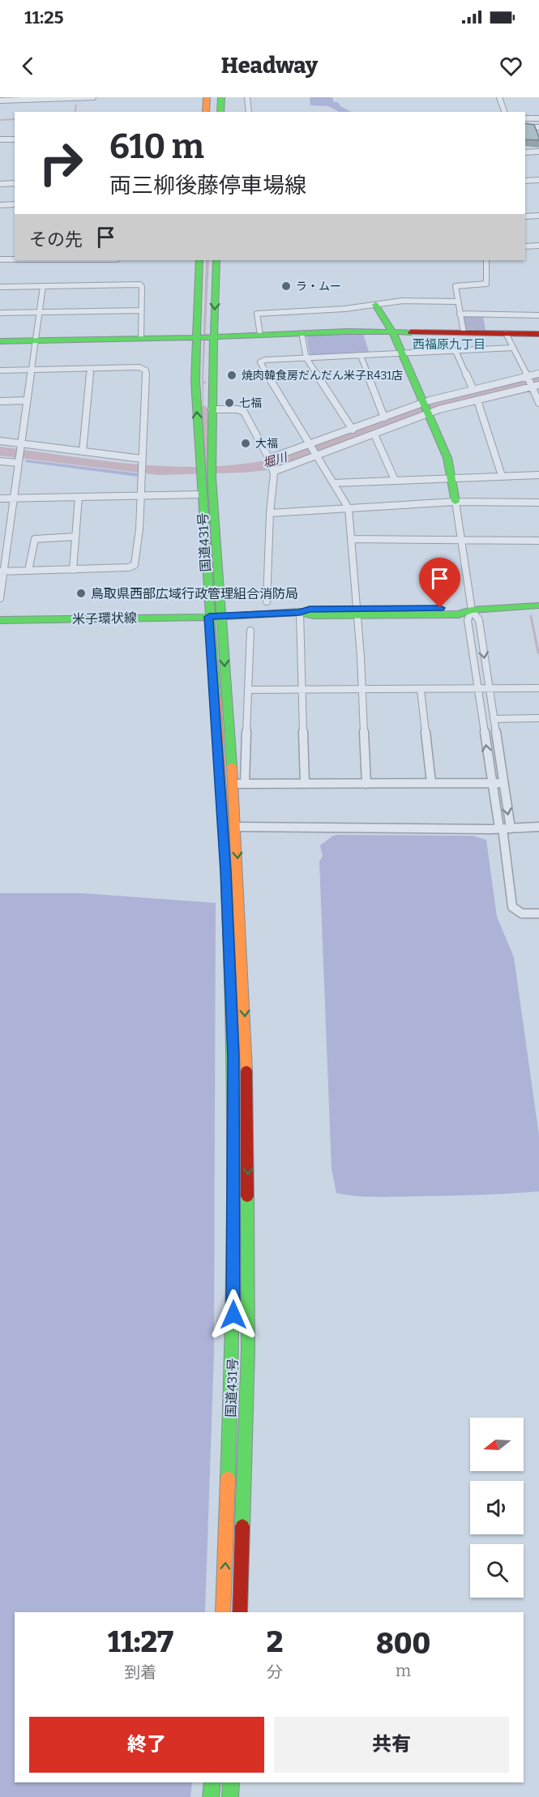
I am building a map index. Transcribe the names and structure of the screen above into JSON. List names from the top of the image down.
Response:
{
  "streets": {
    "main road": ["国道431号", "米子環状線"]
  },
  "crossings": [
    ["国道431号", "米子環状線"]
  ],
  "districts": ["西福原九丁目"],
  "water": ["堀川"],
  "places": [
    "ラ・ムー",
    "焼肉韓食房だんだん米子R431店",
    "七福",
    "大福",
    "鳥取県西部広域行政管理組合消防局"
  ],
  "north": "left",
  "page": {
    "status": "11:25",
    "header": "Headway",
    "turn": ["610 m", "両三柳後藤停車場線"],
    "then": "その先",
    "eta": [
      "11:27",
      "到着",
      "2",
      "分",
      "800",
      "m"
    ],
    "buttons": ["終了", "共有"]
  }
}
